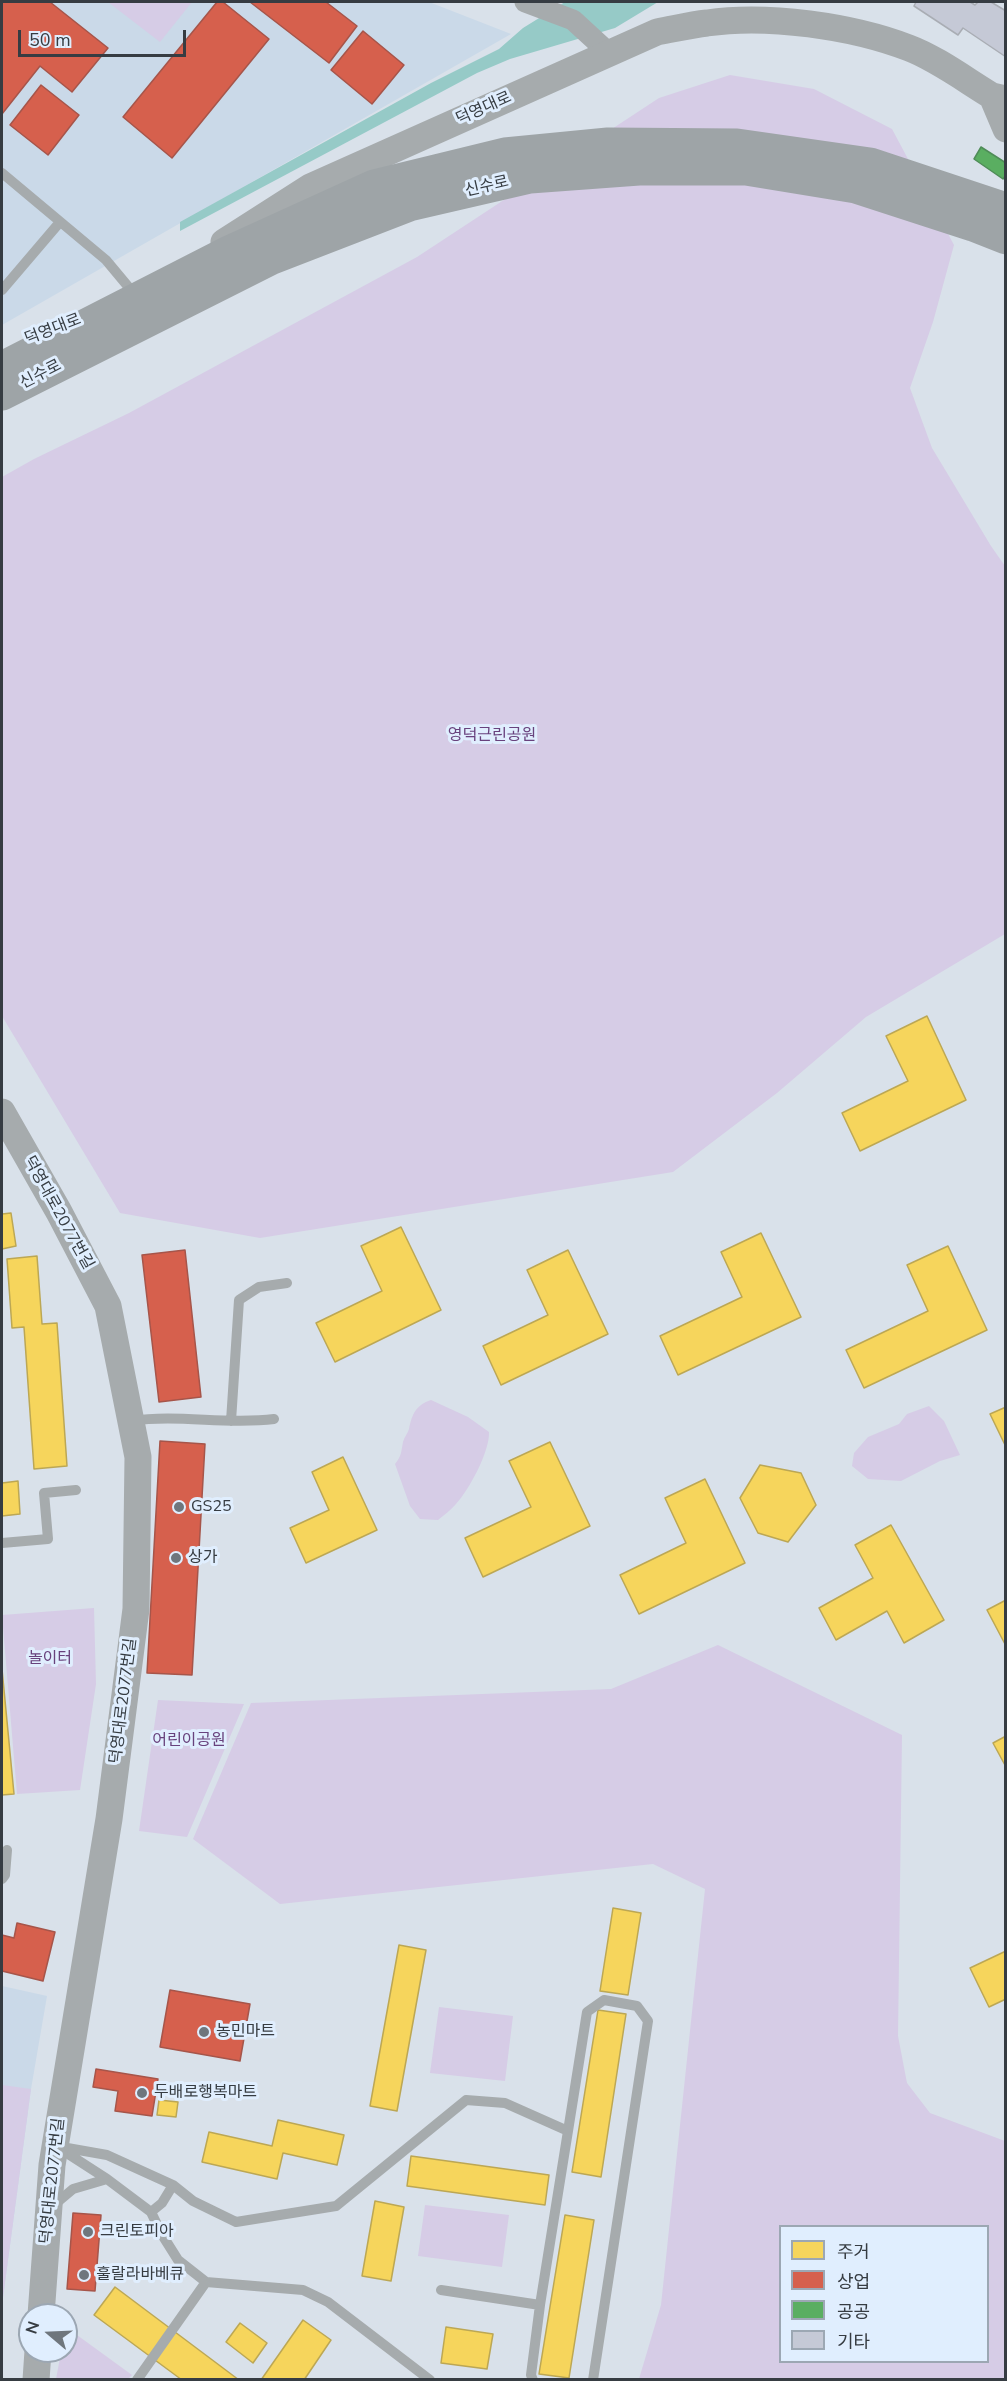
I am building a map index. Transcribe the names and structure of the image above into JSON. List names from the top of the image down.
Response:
{
  "streets": {
    "main road": ["신수로"],
    "street": ["덕영대로", "덕영대로2077번길"]
  },
  "parks": ["영덕근린공원", "놀이터", "어린이공원"],
  "places": [
    "GS25",
    "상가",
    "농민마트",
    "두배로행복마트",
    "크린토피아",
    "훌랄라바베큐"
  ],
  "legend": [
    "주거",
    "상업",
    "공공",
    "기타"
  ],
  "scale_bar": "50 m",
  "north": "left"
}
